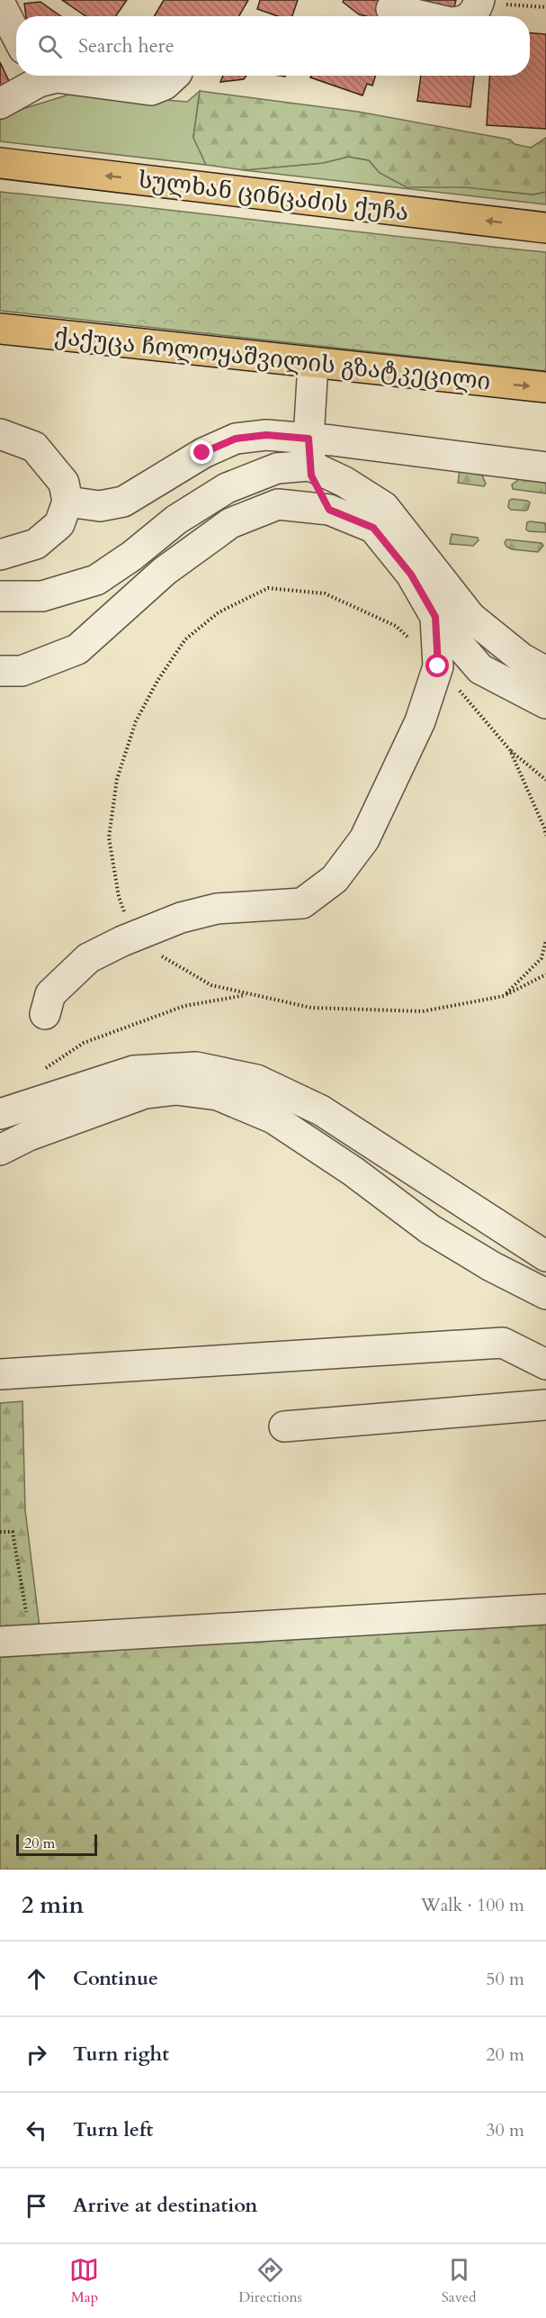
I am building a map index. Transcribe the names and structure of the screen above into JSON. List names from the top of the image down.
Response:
{
  "streets": {
    "main road": ["სულხან ცინცაძის ქუჩა", "ქაქუცა ჩოლოყაშვილის გზატკეცილი"]
  },
  "one_way": ["სულხან ცინცაძის ქუჩა", "ქაქუცა ჩოლოყაშვილის გზატკეცილი"],
  "scale_bar": "20 m",
  "page": {
    "search": "Search here",
    "scale": "20 m",
    "heading": ["2 min", "Walk · 100 m"],
    "list": [
      ["Continue", "50 m"],
      ["Turn right", "20 m"],
      ["Turn left", "30 m"],
      "Arrive at destination"
    ],
    "nav": ["Map", "Directions", "Saved"]
  }
}
